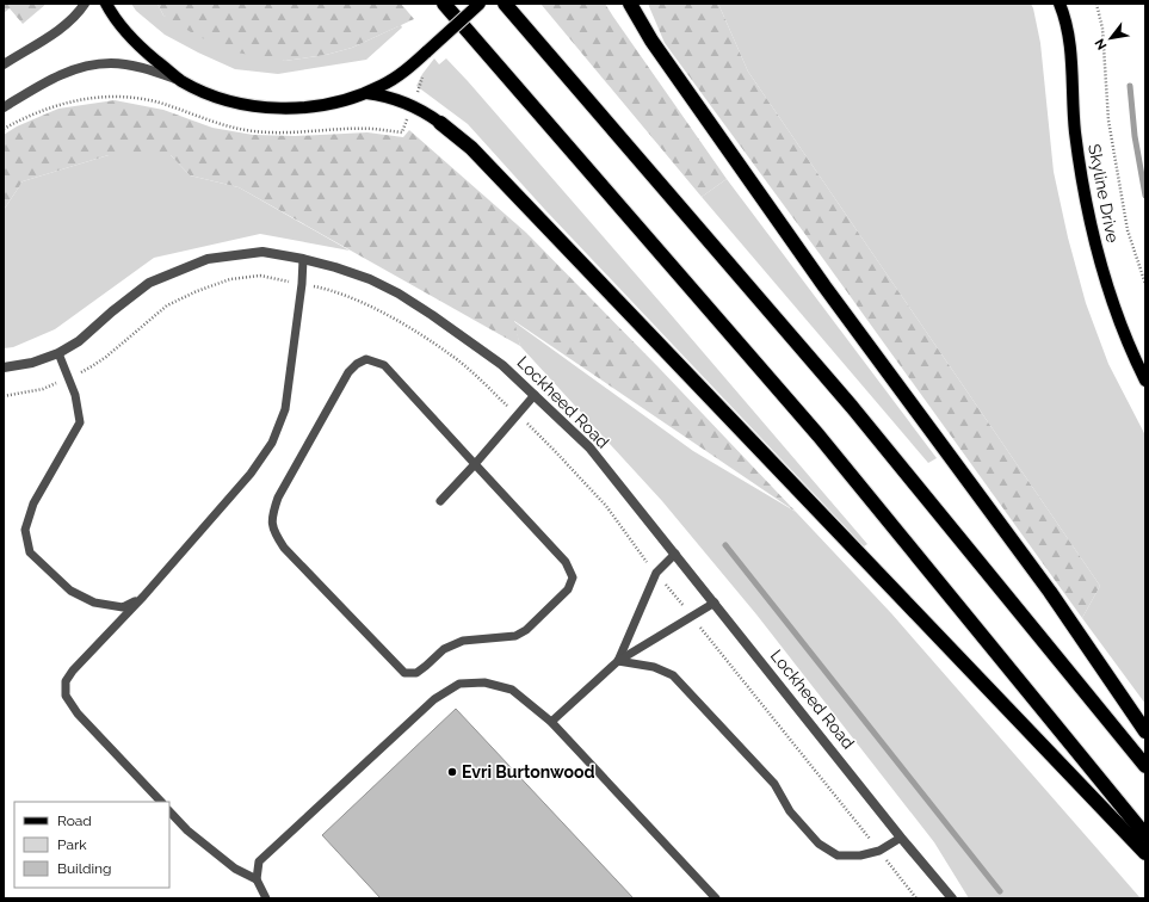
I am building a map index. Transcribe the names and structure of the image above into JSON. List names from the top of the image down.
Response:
{
  "streets": {
    "main road": ["Skyline Drive"],
    "street": ["Lockheed Road"]
  },
  "places": ["Evri Burtonwood"],
  "legend": ["Road", "Park", "Building"],
  "north": "bottom left"
}
